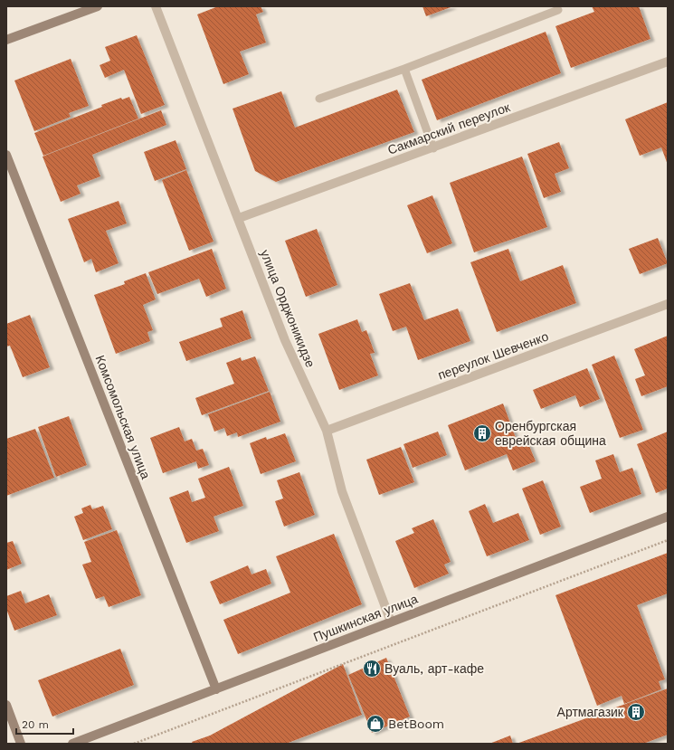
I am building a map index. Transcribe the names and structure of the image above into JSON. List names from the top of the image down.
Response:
{
  "streets": {
    "main road": ["Комсомольская улица", "Пушкинская улица"],
    "street": ["Сакмарский переулок", "улица Орджоникидзе", "переулок Шевченко"]
  },
  "crossings": [
    ["Сакмарский переулок", "улица Орджоникидзе"],
    ["улица Орджоникидзе", "переулок Шевченко"],
    ["улица Орджоникидзе", "Пушкинская улица"],
    ["Комсомольская улица", "Пушкинская улица"]
  ],
  "places": {
    "building": ["Оренбургская еврейская община", "Артмагазик"],
    "restaurant": ["Вуаль, арт-кафе"],
    "shop": ["BetBoom"]
  },
  "scale_bar": "20 m"
}
